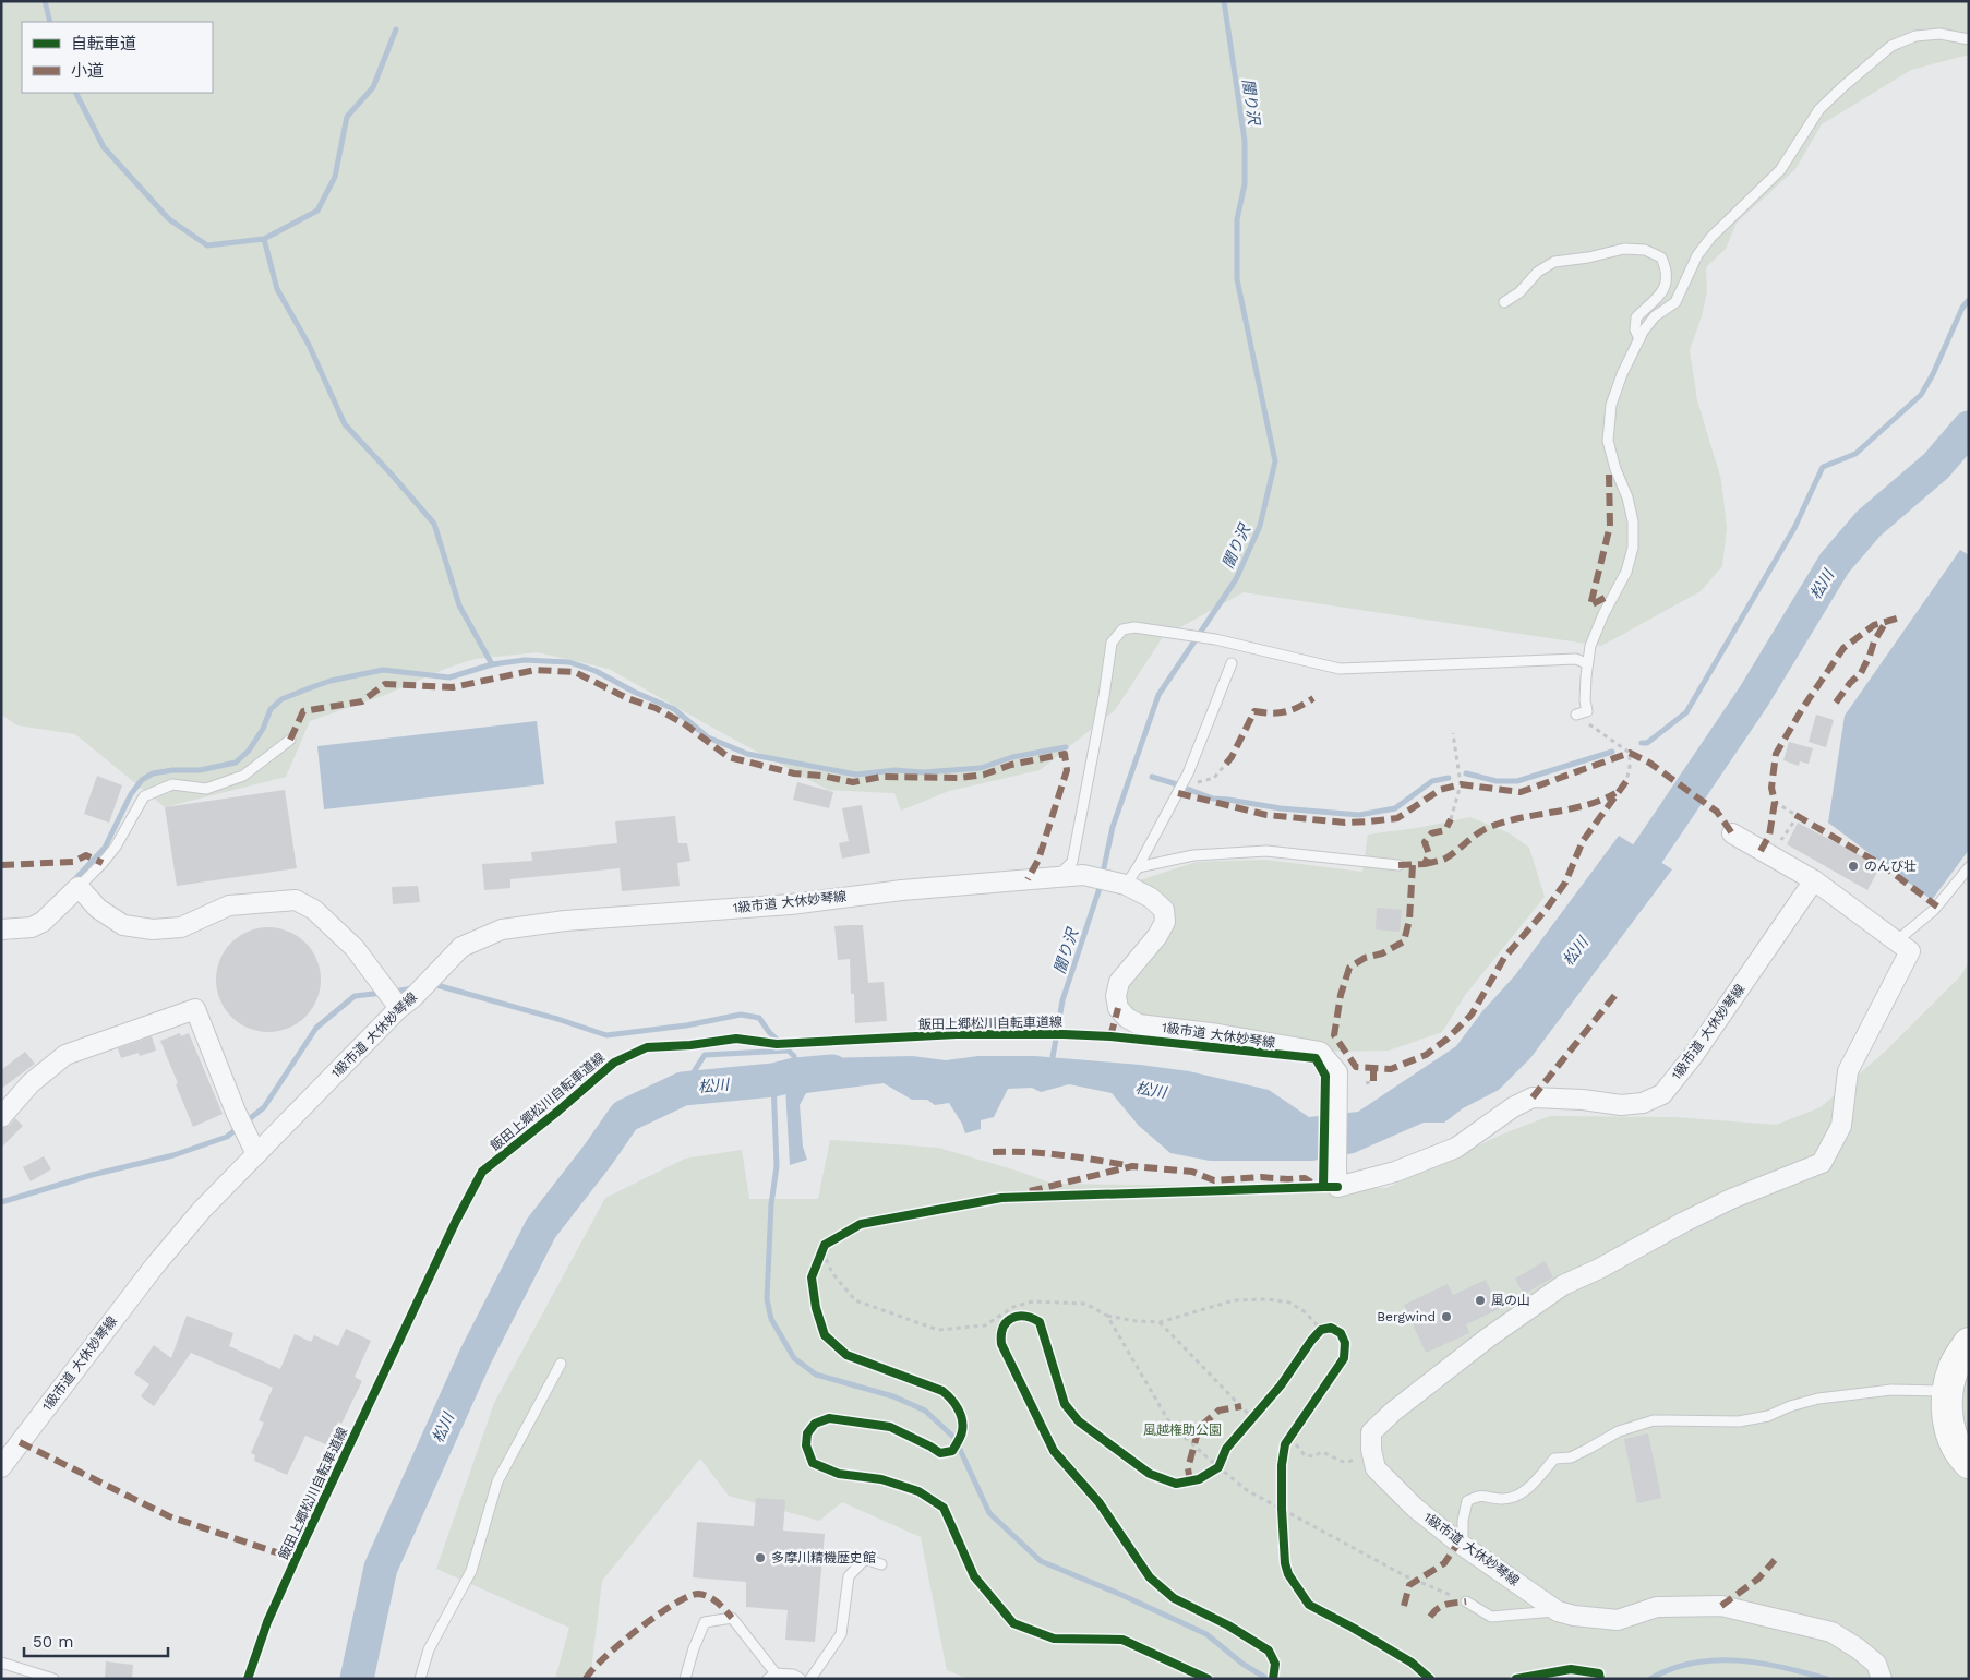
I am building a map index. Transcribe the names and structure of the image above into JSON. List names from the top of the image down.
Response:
{
  "streets": {
    "street": ["1級市道 大休妙琴線"],
    "cycle path": ["飯田上郷松川自転車道線"]
  },
  "water": ["闇り沢", "松川"],
  "parks": ["風越権助公園"],
  "places": [
    "のんび壮",
    "風の山",
    "Bergwind",
    "多摩川精機歴史館"
  ],
  "legend": ["自転車道", "小道"],
  "scale_bar": "50 m"
}
